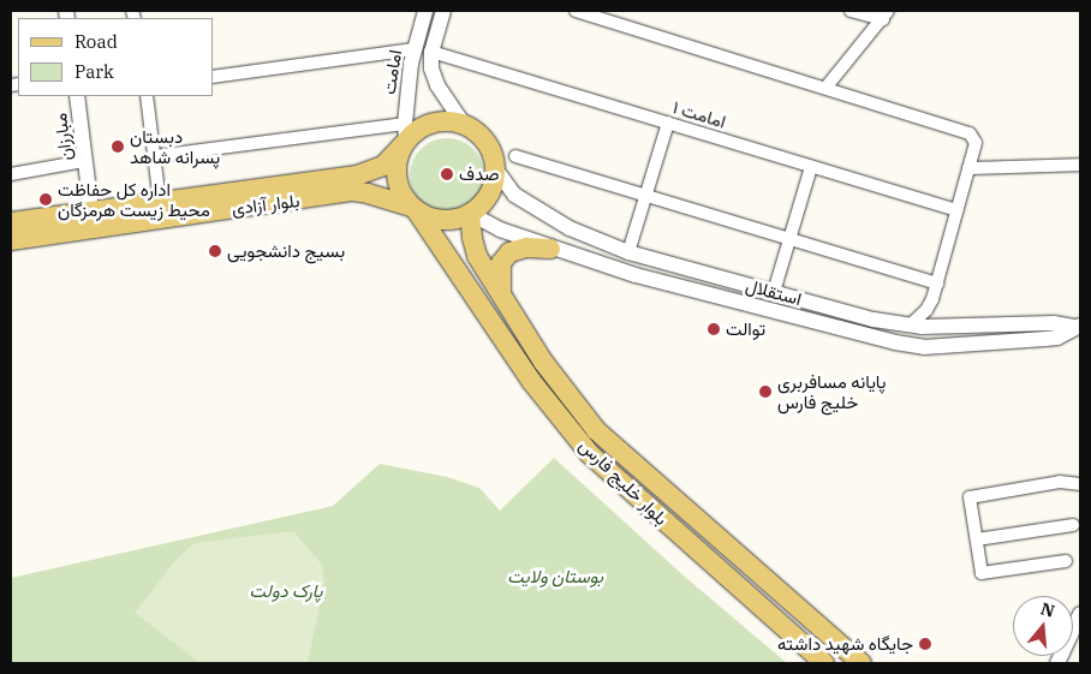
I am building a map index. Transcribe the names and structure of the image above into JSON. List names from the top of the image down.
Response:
{
  "streets": {
    "main road": ["بلوار آزادی", "بلوار خلیج فارس"],
    "street": [
      "امامت",
      "امامت ۱",
      "مبارزان",
      "استقلال"
    ]
  },
  "crossings": [
    ["امامت", "امامت ۱"],
    ["امامت", "بلوار آزادی"],
    ["امامت", "استقلال"],
    ["امامت", "بلوار خلیج فارس"],
    ["مبارزان", "بلوار آزادی"],
    ["بلوار آزادی", "استقلال"],
    ["بلوار آزادی", "بلوار خلیج فارس"],
    ["استقلال", "بلوار خلیج فارس"]
  ],
  "parks": ["بوستان ولایت", "پارک دولت"],
  "places": [
    "دبستان پسرانه شاهد",
    "صدف",
    "اداره کل حفاظت محیط زیست هرمزگان",
    "بسیج دانشجویی",
    "توالت",
    "پایانه مسافربری خلیج فارس",
    "جایگاه شهید داشته"
  ],
  "legend": ["Road", "Park"],
  "north": "top"
}
